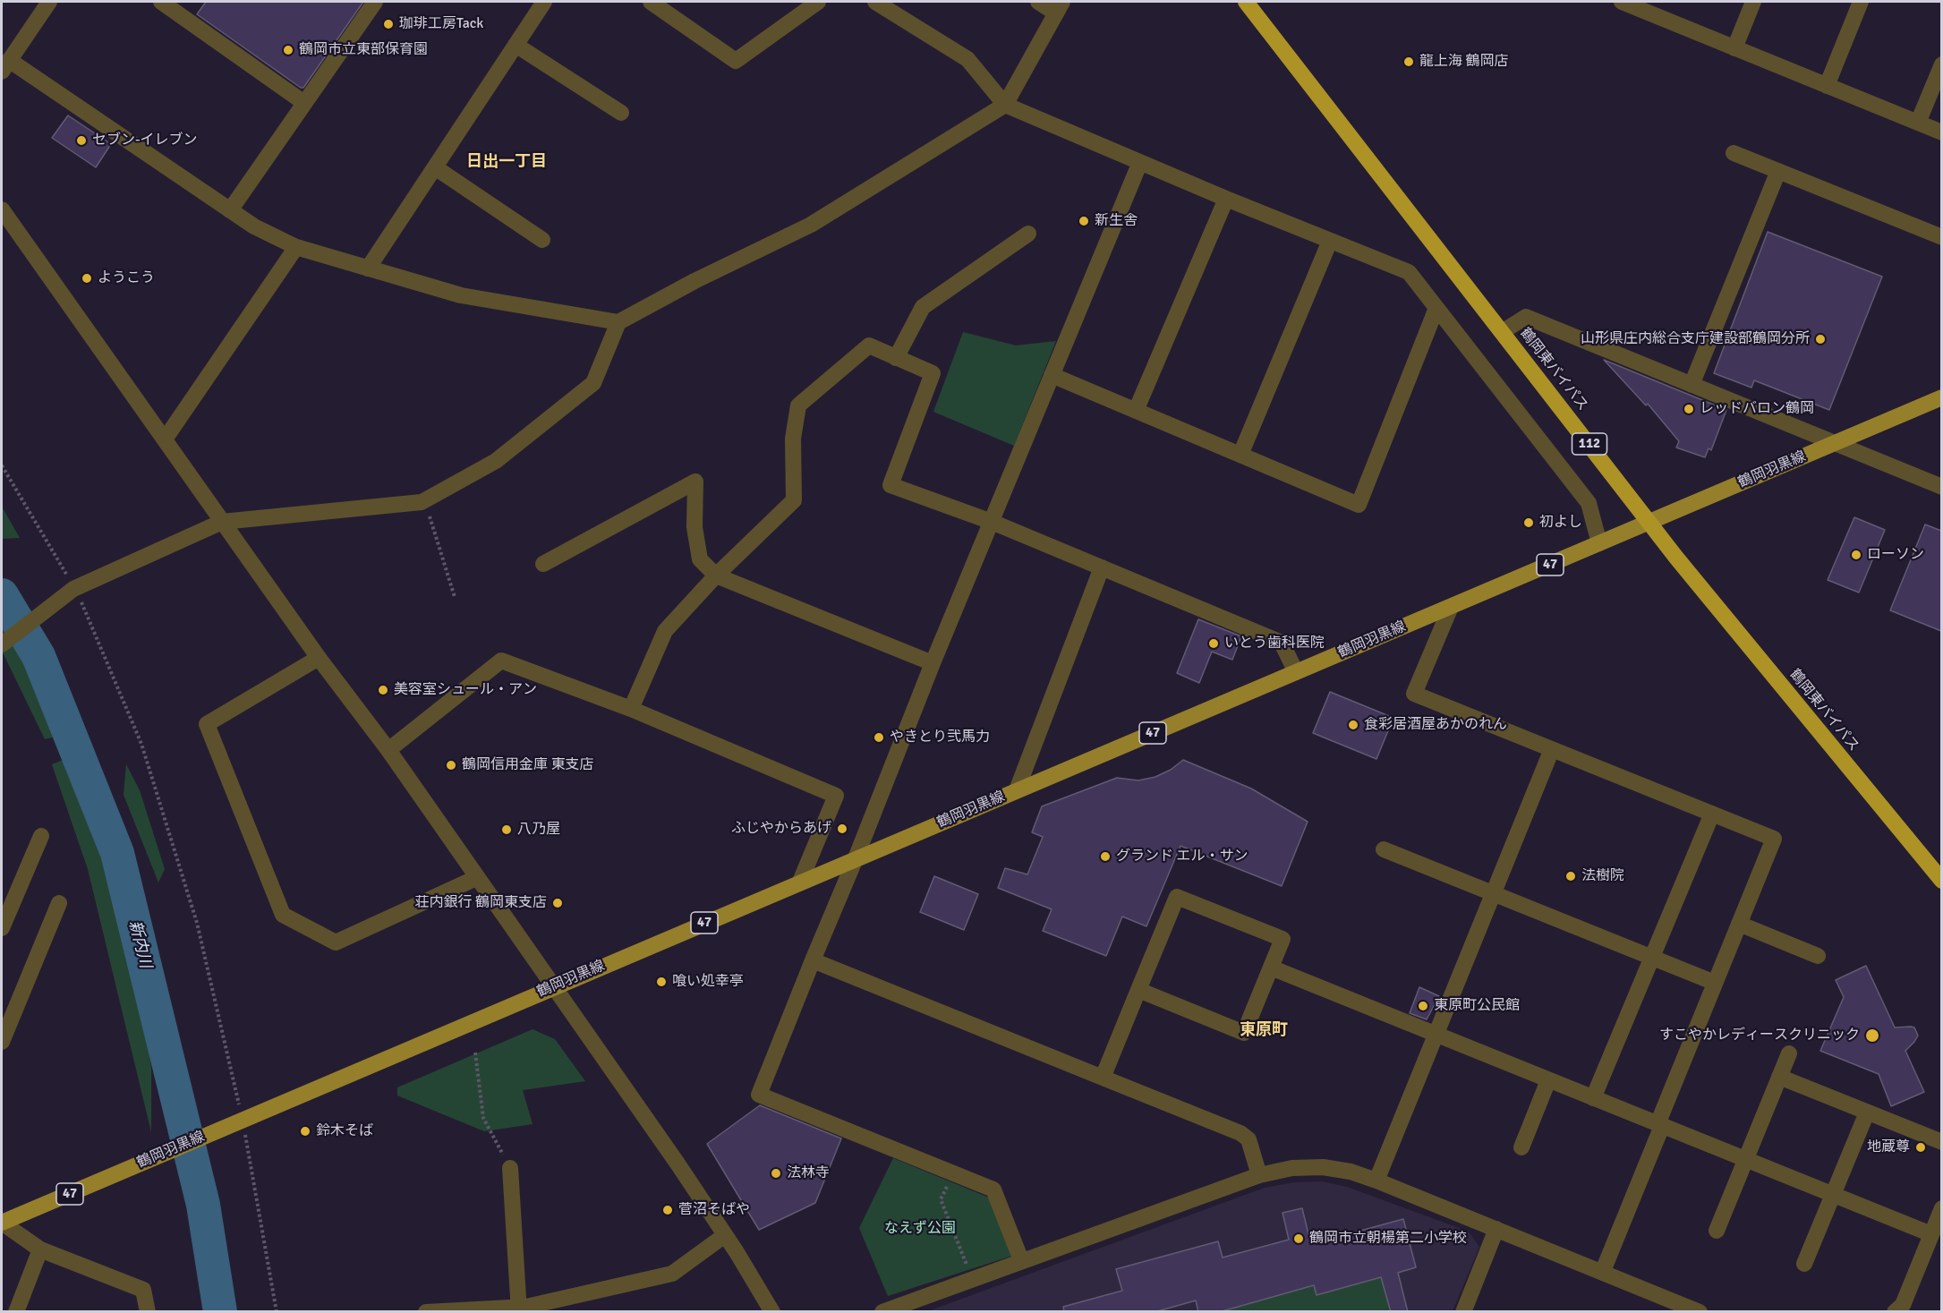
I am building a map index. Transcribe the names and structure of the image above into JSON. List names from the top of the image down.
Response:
{
  "streets": {
    "highway": ["鶴岡東バイパス", "112"],
    "main road": ["鶴岡羽黒線", "47"]
  },
  "crossings": [
    ["鶴岡東バイパス", "鶴岡羽黒線"]
  ],
  "districts": ["日出一丁目", "東原町"],
  "water": ["新内川"],
  "parks": ["なえず公園"],
  "places": [
    "珈琲工房Tack",
    "鶴岡市立東部保育園",
    "龍上海 鶴岡店",
    "セブン-イレブン",
    "新生舎",
    "ようこう",
    "山形県庄内総合支庁建設部鶴岡分所",
    "レッドバロン鶴岡",
    "初よし",
    "ローソン",
    "いとう歯科医院",
    "美容室シュール・アン",
    "食彩居酒屋あかのれん",
    "やきとり弐馬力",
    "鶴岡信用金庫 東支店",
    "ふじやからあげ",
    "八乃屋",
    "グランド エル・サン",
    "法樹院",
    "荘内銀行 鶴岡東支店",
    "喰い処幸亭",
    "東原町公民館",
    "すこやかレディースクリニック",
    "鈴木そば",
    "地蔵尊",
    "法林寺",
    "菅沼そばや",
    "鶴岡市立朝楊第二小学校"
  ]
}
